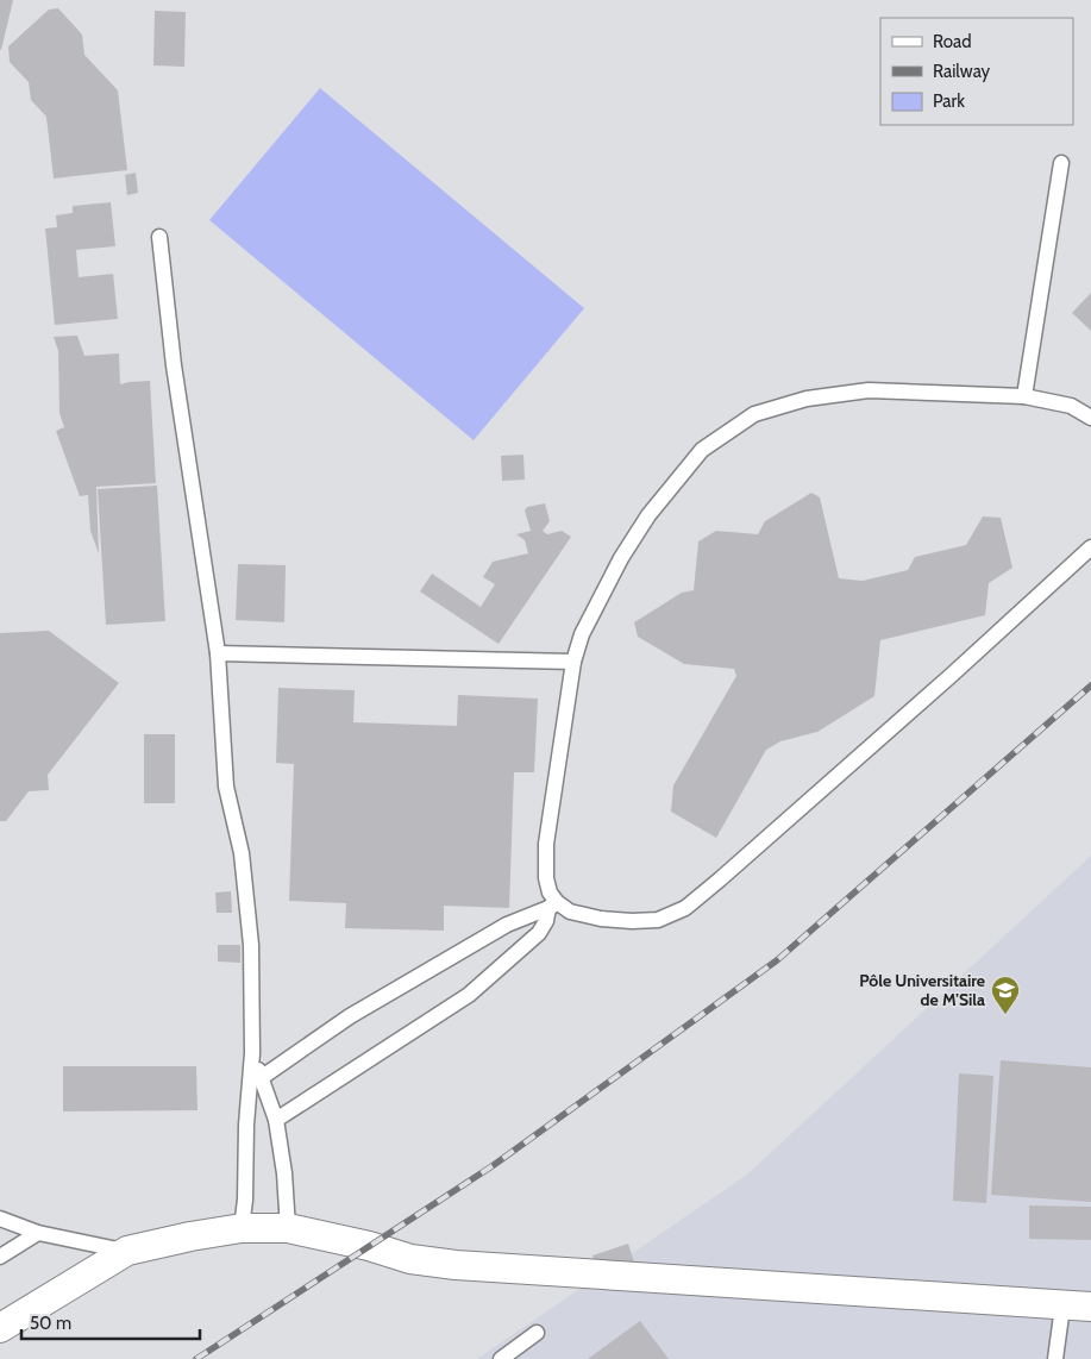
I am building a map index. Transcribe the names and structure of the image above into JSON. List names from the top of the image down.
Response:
{
  "places": {
    "school or university": ["Pôle Universitaire de M'Sila"]
  },
  "legend": ["Road", "Railway", "Park"],
  "scale_bar": "50 m"
}
